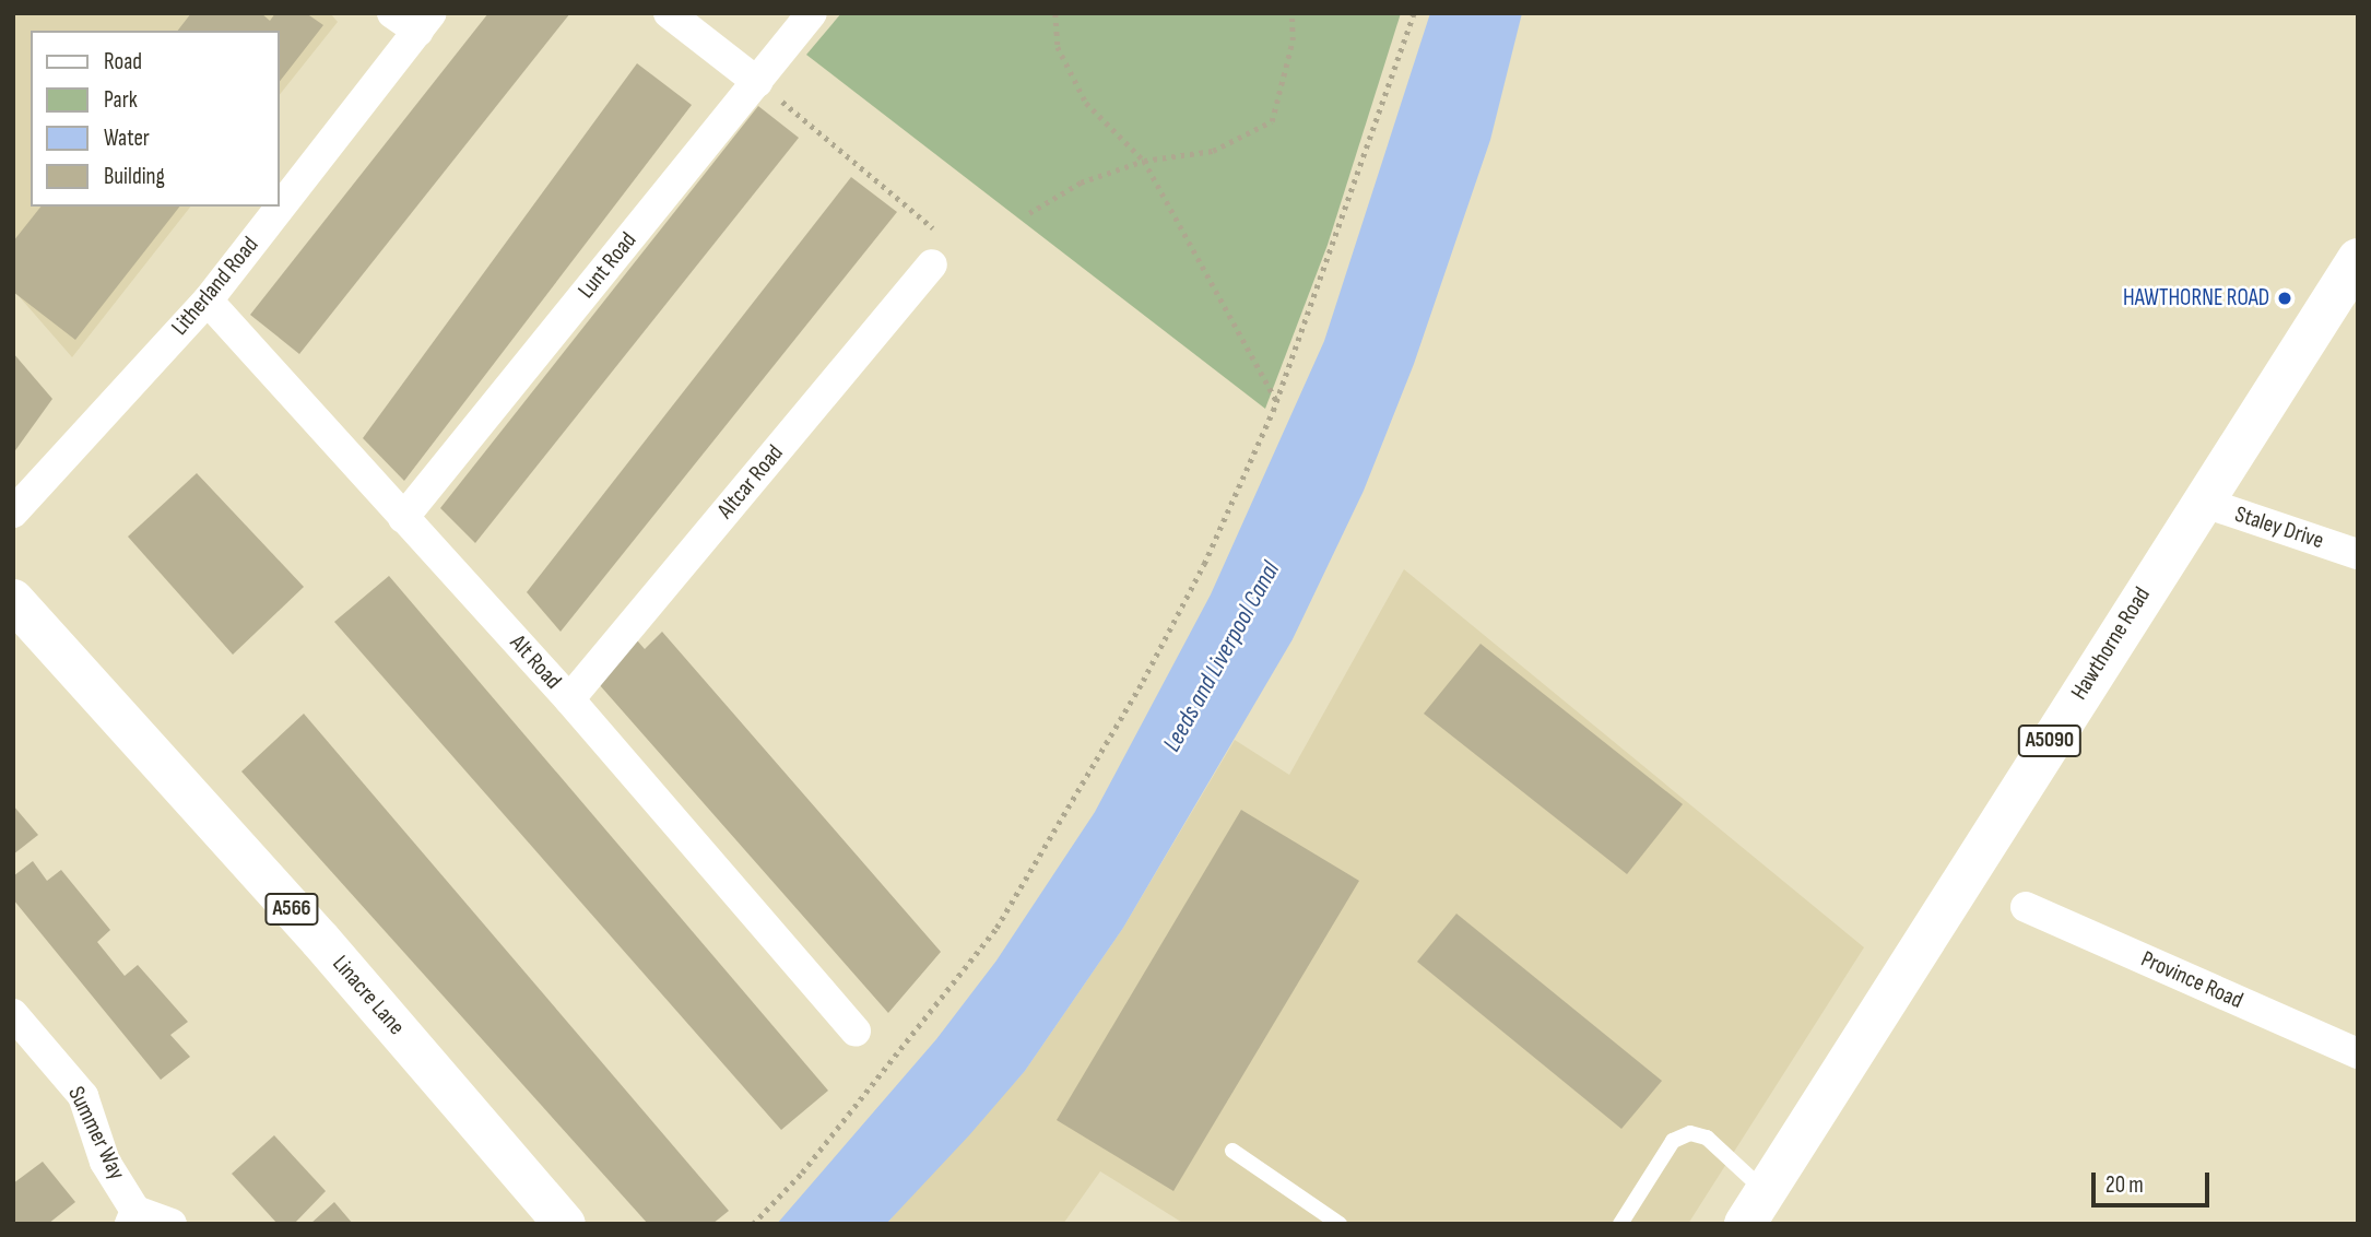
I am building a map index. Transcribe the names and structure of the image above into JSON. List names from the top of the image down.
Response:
{
  "streets": {
    "main road": [
      "Hawthorne Road",
      "A5090",
      "A566",
      "Linacre Lane"
    ],
    "street": [
      "Lunt Road",
      "Litherland Road",
      "Altcar Road",
      "Staley Drive",
      "Alt Road",
      "Province Road",
      "Summer Way"
    ]
  },
  "crossings": [
    ["Lunt Road", "Alt Road"],
    ["Litherland Road", "Alt Road"],
    ["Altcar Road", "Alt Road"],
    ["Staley Drive", "Hawthorne Road"]
  ],
  "water": ["Leeds and Liverpool Canal"],
  "places": ["HAWTHORNE ROAD"],
  "legend": [
    "Road",
    "Park",
    "Water",
    "Building"
  ],
  "scale_bar": "20 m"
}
